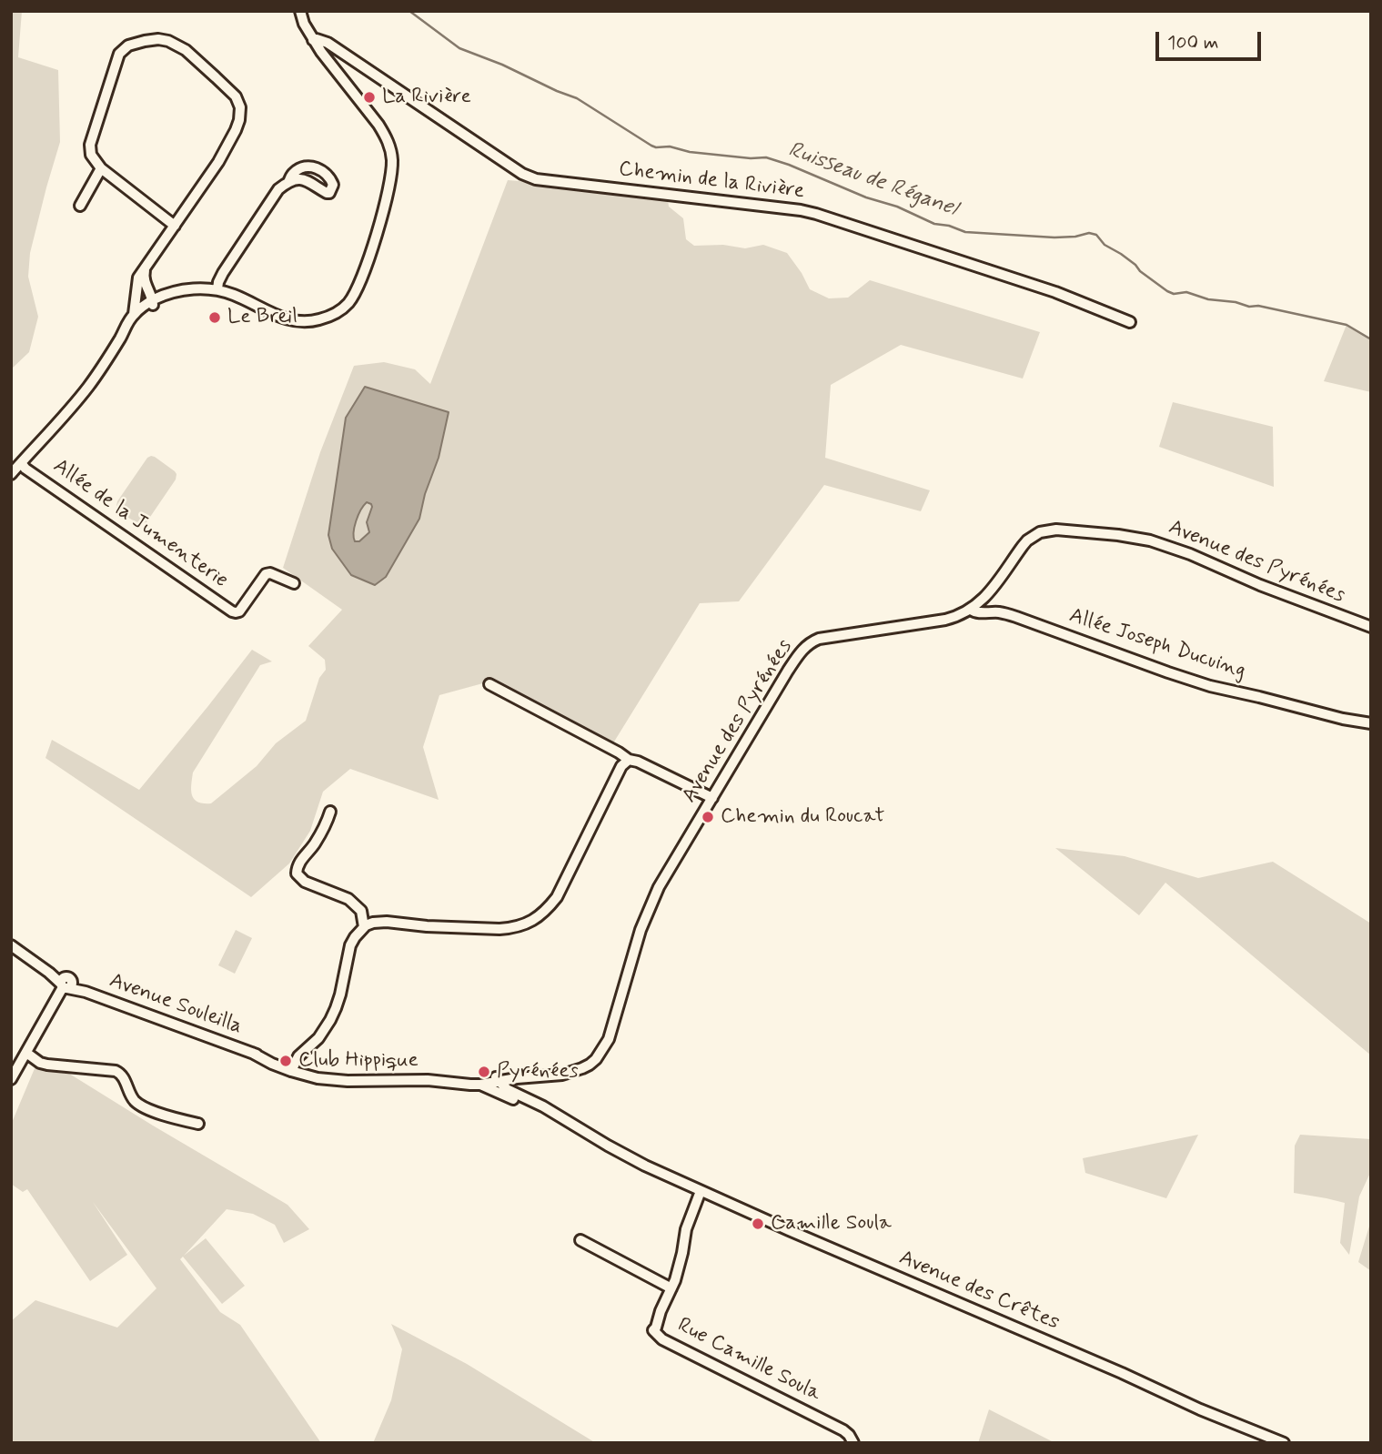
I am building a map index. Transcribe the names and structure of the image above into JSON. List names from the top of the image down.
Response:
{
  "streets": {
    "street": [
      "Chemin de la Rivière",
      "Allée de la Jumenterie",
      "Avenue des Pyrénées",
      "Allée Joseph Ducuing",
      "Avenue Souleilla",
      "Avenue des Crêtes",
      "Rue Camille Soula"
    ]
  },
  "crossings": [
    ["Avenue des Pyrénées", "Allée Joseph Ducuing"],
    ["Avenue des Pyrénées", "Avenue Souleilla"],
    ["Avenue des Pyrénées", "Avenue des Crêtes"],
    ["Avenue des Crêtes", "Rue Camille Soula"]
  ],
  "water": ["Ruisseau de Réganel"],
  "places": [
    "La Rivière",
    "Le Breil",
    "Chemin du Roucat",
    "Club Hippique",
    "Pyrénées",
    "Camille Soula"
  ],
  "scale_bar": "100 m"
}
